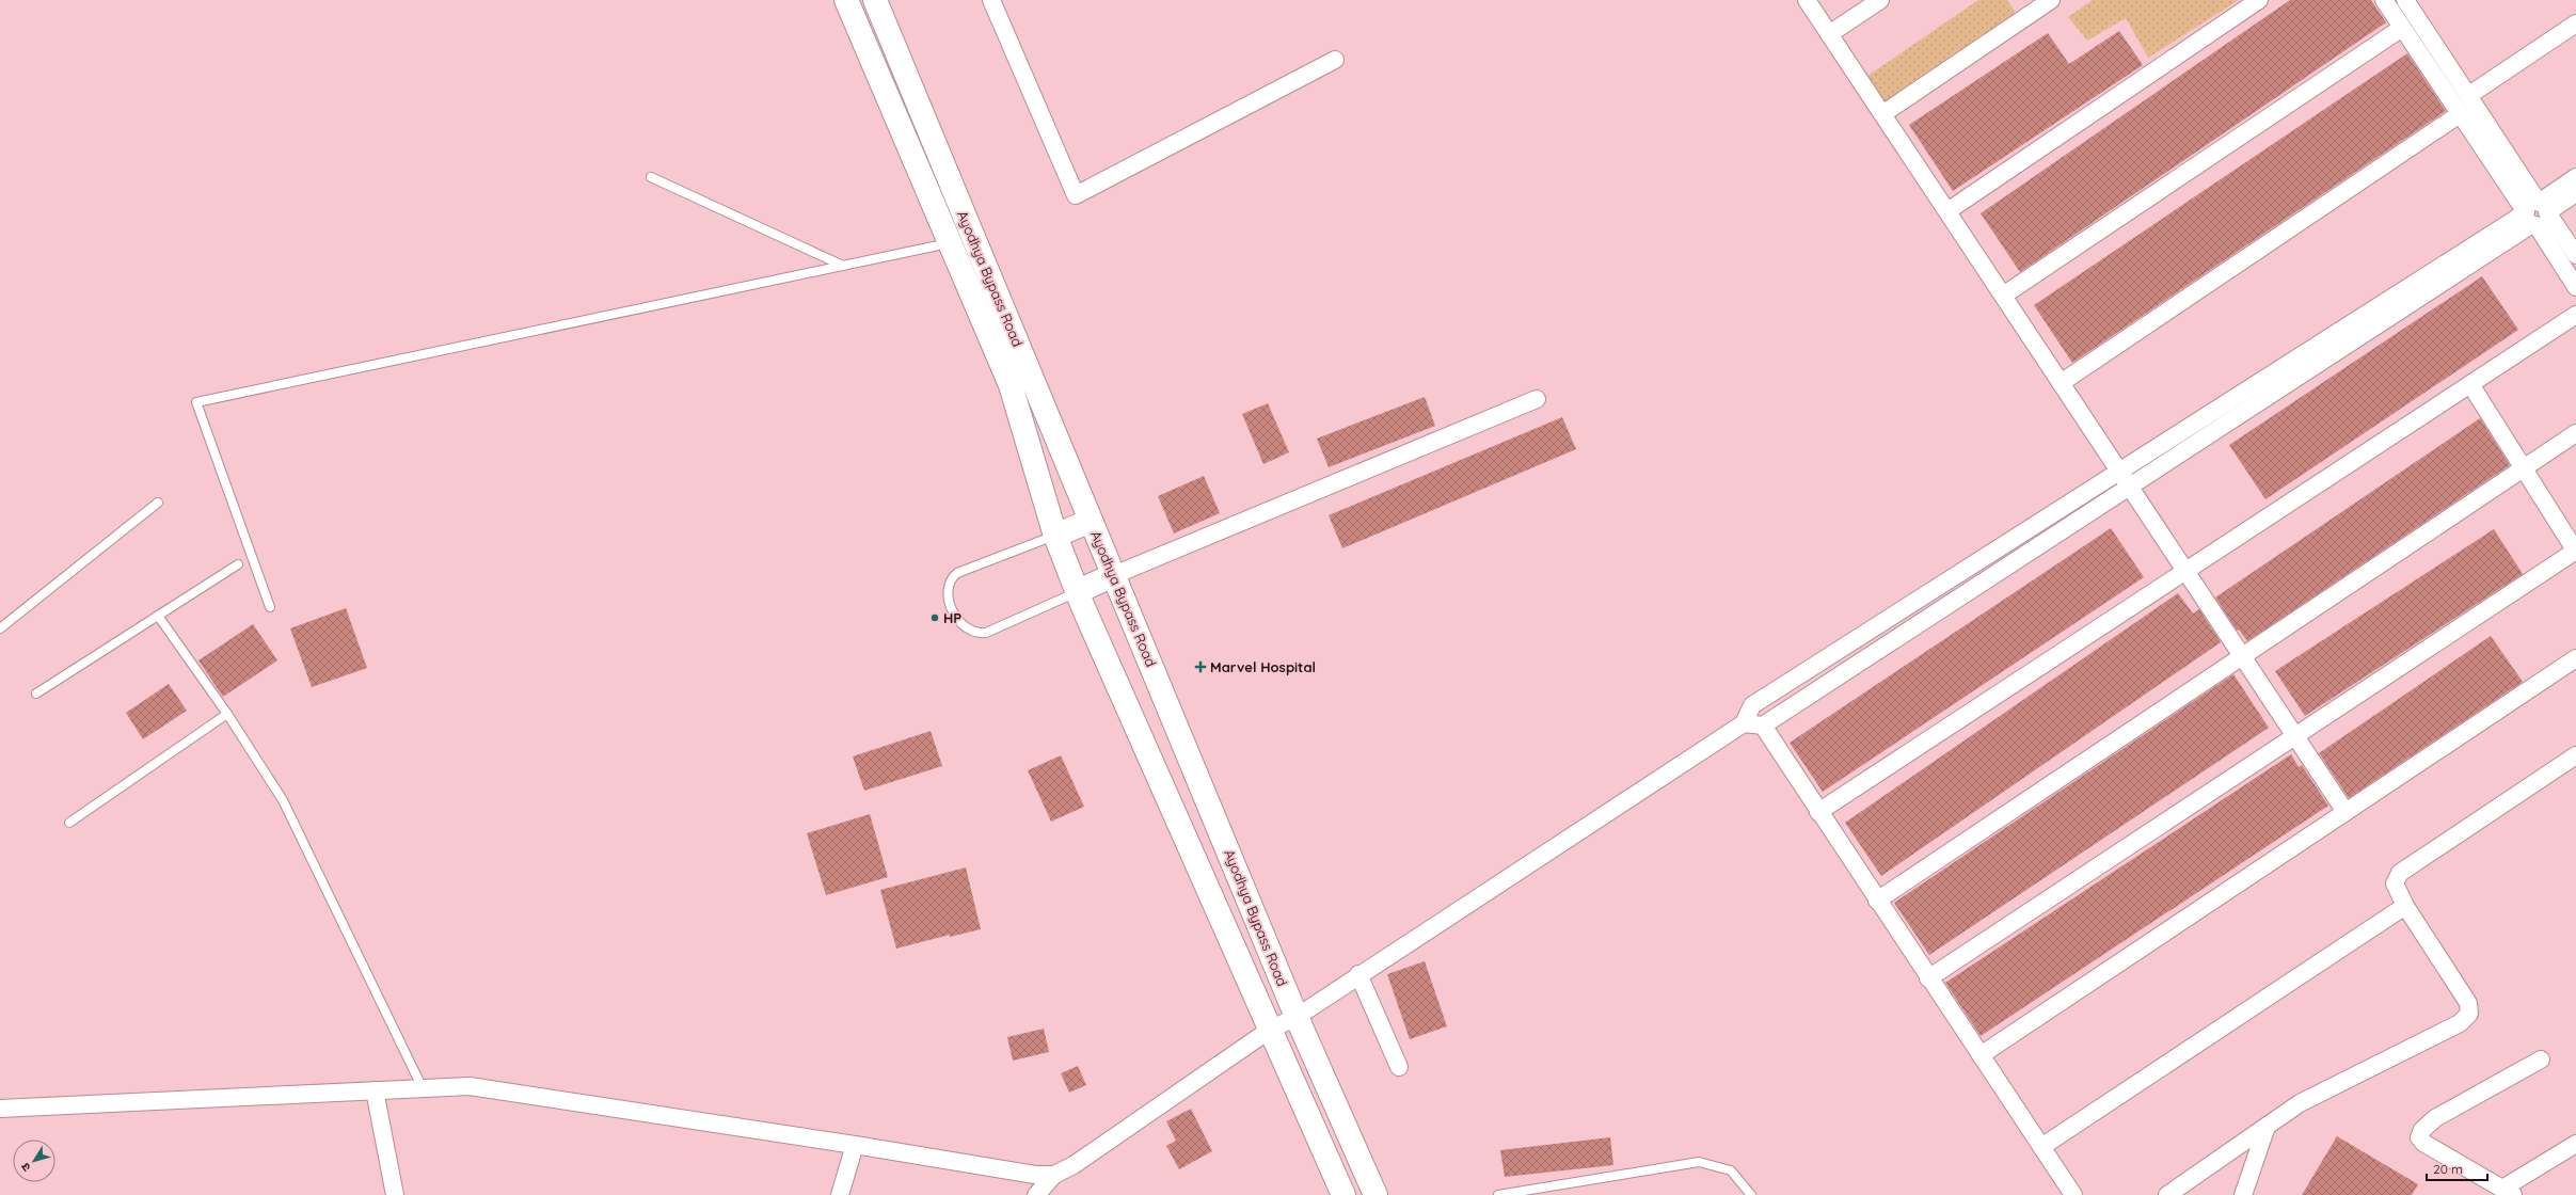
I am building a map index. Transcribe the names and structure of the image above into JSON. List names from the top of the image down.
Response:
{
  "streets": {
    "main road": ["Ayodhya Bypass Road"]
  },
  "places": {
    "other": ["HP"],
    "health": ["Marvel Hospital"]
  },
  "scale_bar": "20 m",
  "north": "bottom left"
}
